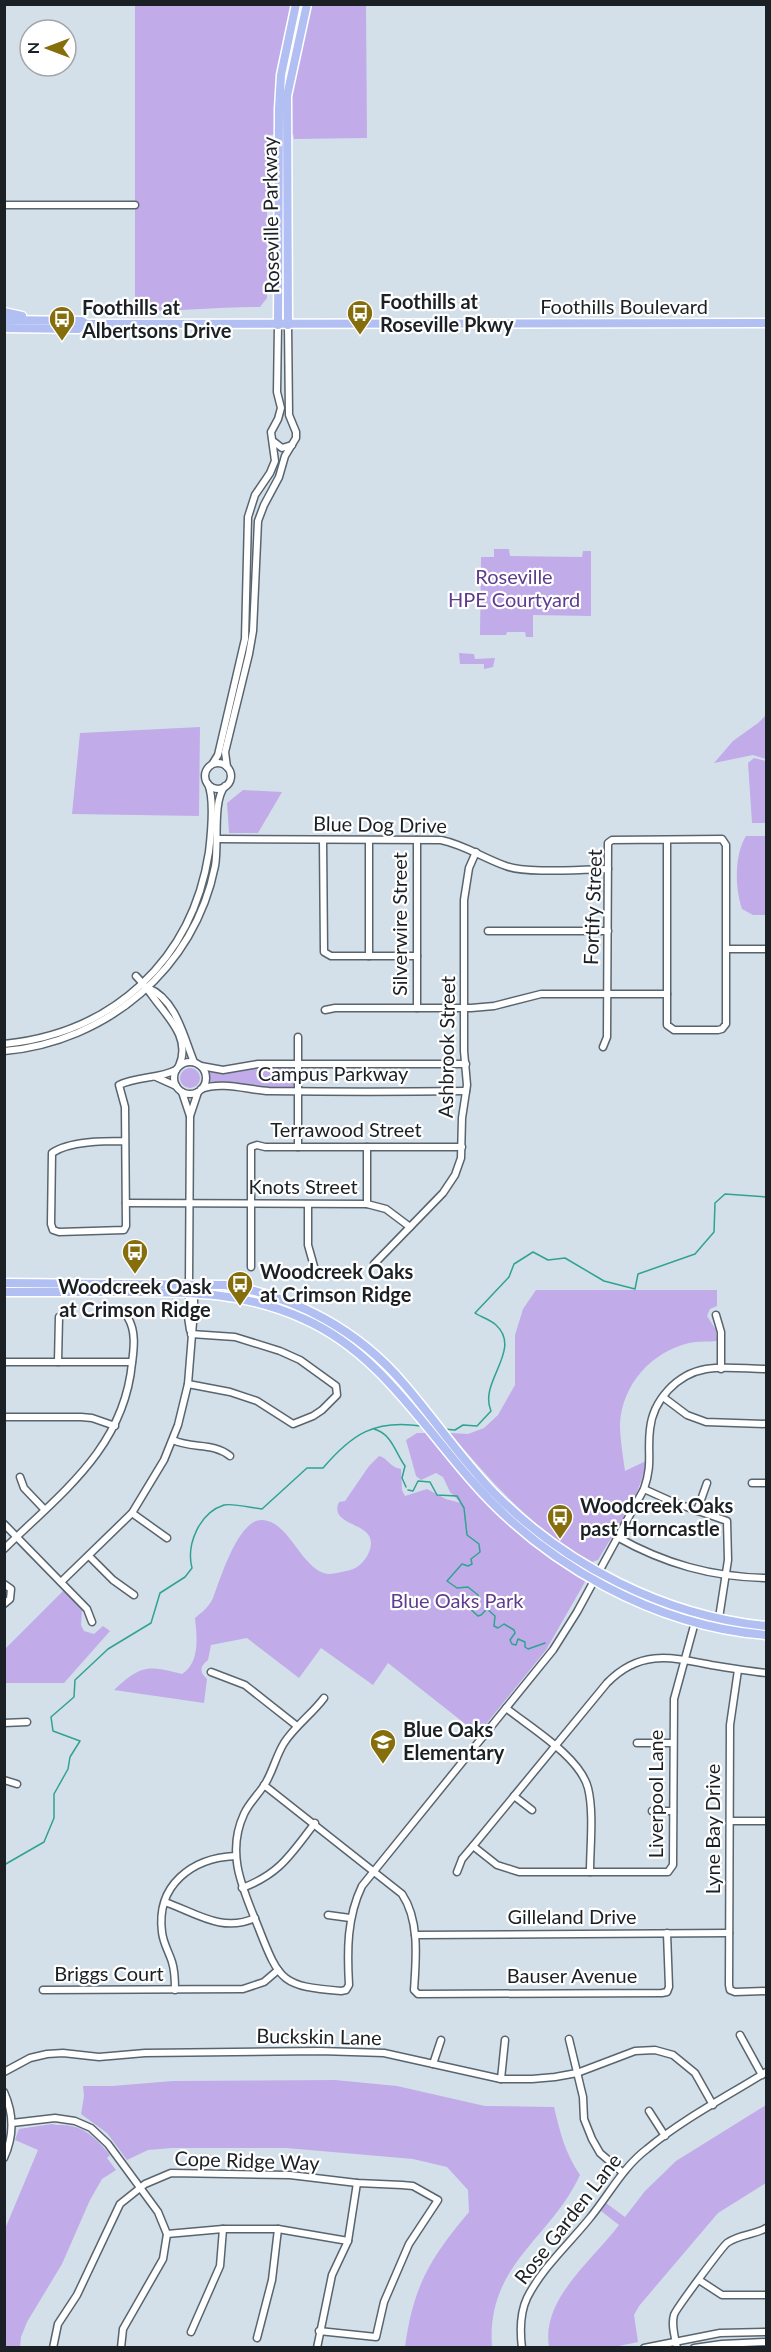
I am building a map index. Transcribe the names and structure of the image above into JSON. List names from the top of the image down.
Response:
{
  "streets": {
    "main road": ["Roseville Parkway", "Foothills Boulevard"],
    "street": [
      "Blue Dog Drive",
      "Fortify Street",
      "Silverwire Street",
      "Ashbrook Street",
      "Campus Parkway",
      "Terrawood Street",
      "Knots Street",
      "Liverpool Lane",
      "Lyne Bay Drive",
      "Gilleland Drive",
      "Briggs Court",
      "Bauser Avenue",
      "Buckskin Lane",
      "Cope Ridge Way",
      "Rose Garden Lane"
    ]
  },
  "crossings": [
    ["Roseville Parkway", "Foothills Boulevard"],
    ["Blue Dog Drive", "Fortify Street"],
    ["Blue Dog Drive", "Silverwire Street"],
    ["Blue Dog Drive", "Ashbrook Street"],
    ["Ashbrook Street", "Campus Parkway"],
    ["Ashbrook Street", "Terrawood Street"],
    ["Ashbrook Street", "Knots Street"],
    ["Terrawood Street", "Knots Street"],
    ["Lyne Bay Drive", "Gilleland Drive"],
    ["Gilleland Drive", "Bauser Avenue"],
    ["Buckskin Lane", "Rose Garden Lane"]
  ],
  "parks": ["Roseville HPE Courtyard", "Blue Oaks Park"],
  "places": {
    "bus stop": [
      "Foothills at Roseville Pkwy",
      "Foothills at Albertsons Drive",
      "Woodcreek Oask at Crimson Ridge",
      "Woodcreek Oaks at Crimson Ridge",
      "Woodcreek Oaks past Horncastle"
    ],
    "school or university": ["Blue Oaks Elementary"]
  },
  "north": "left"
}
